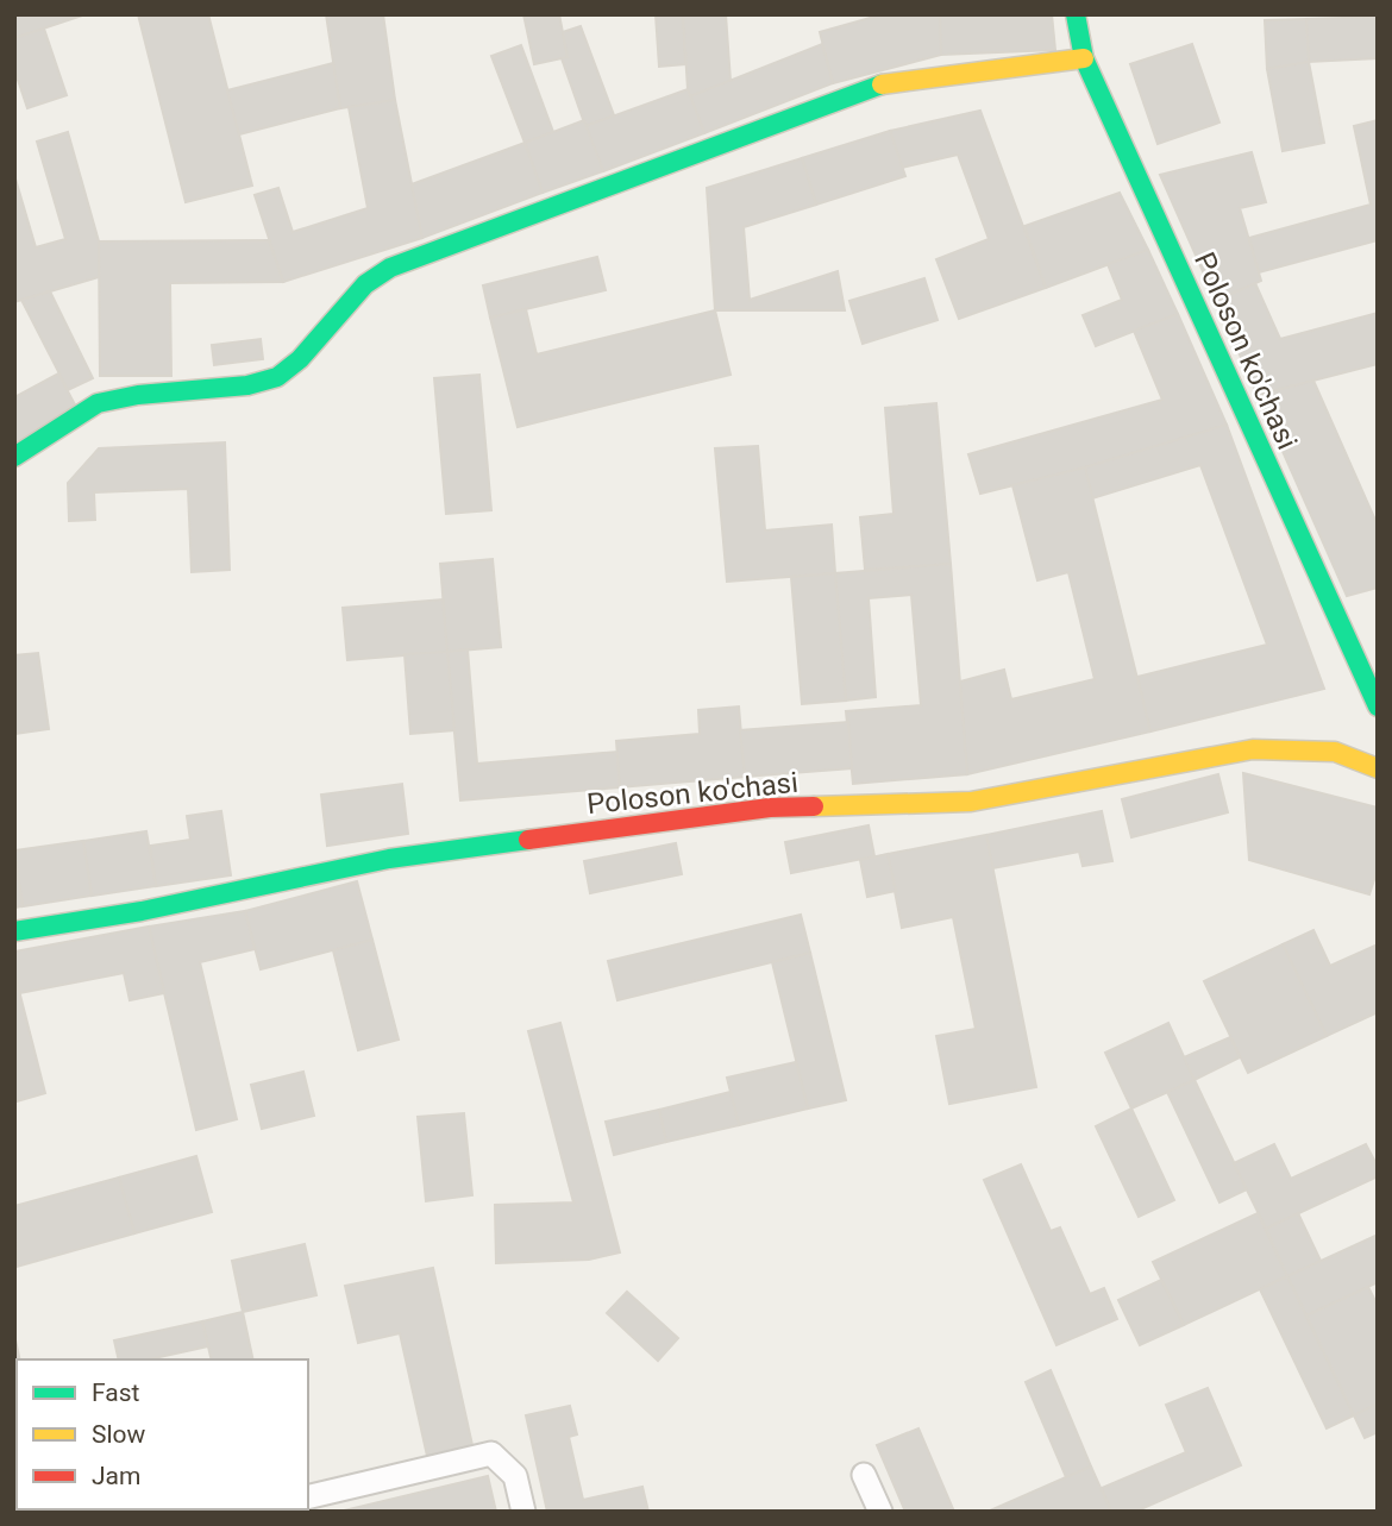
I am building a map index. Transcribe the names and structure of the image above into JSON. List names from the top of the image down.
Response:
{
  "streets": {
    "street": ["Poloson ko'chasi"]
  },
  "legend": ["Fast", "Slow", "Jam"]
}
